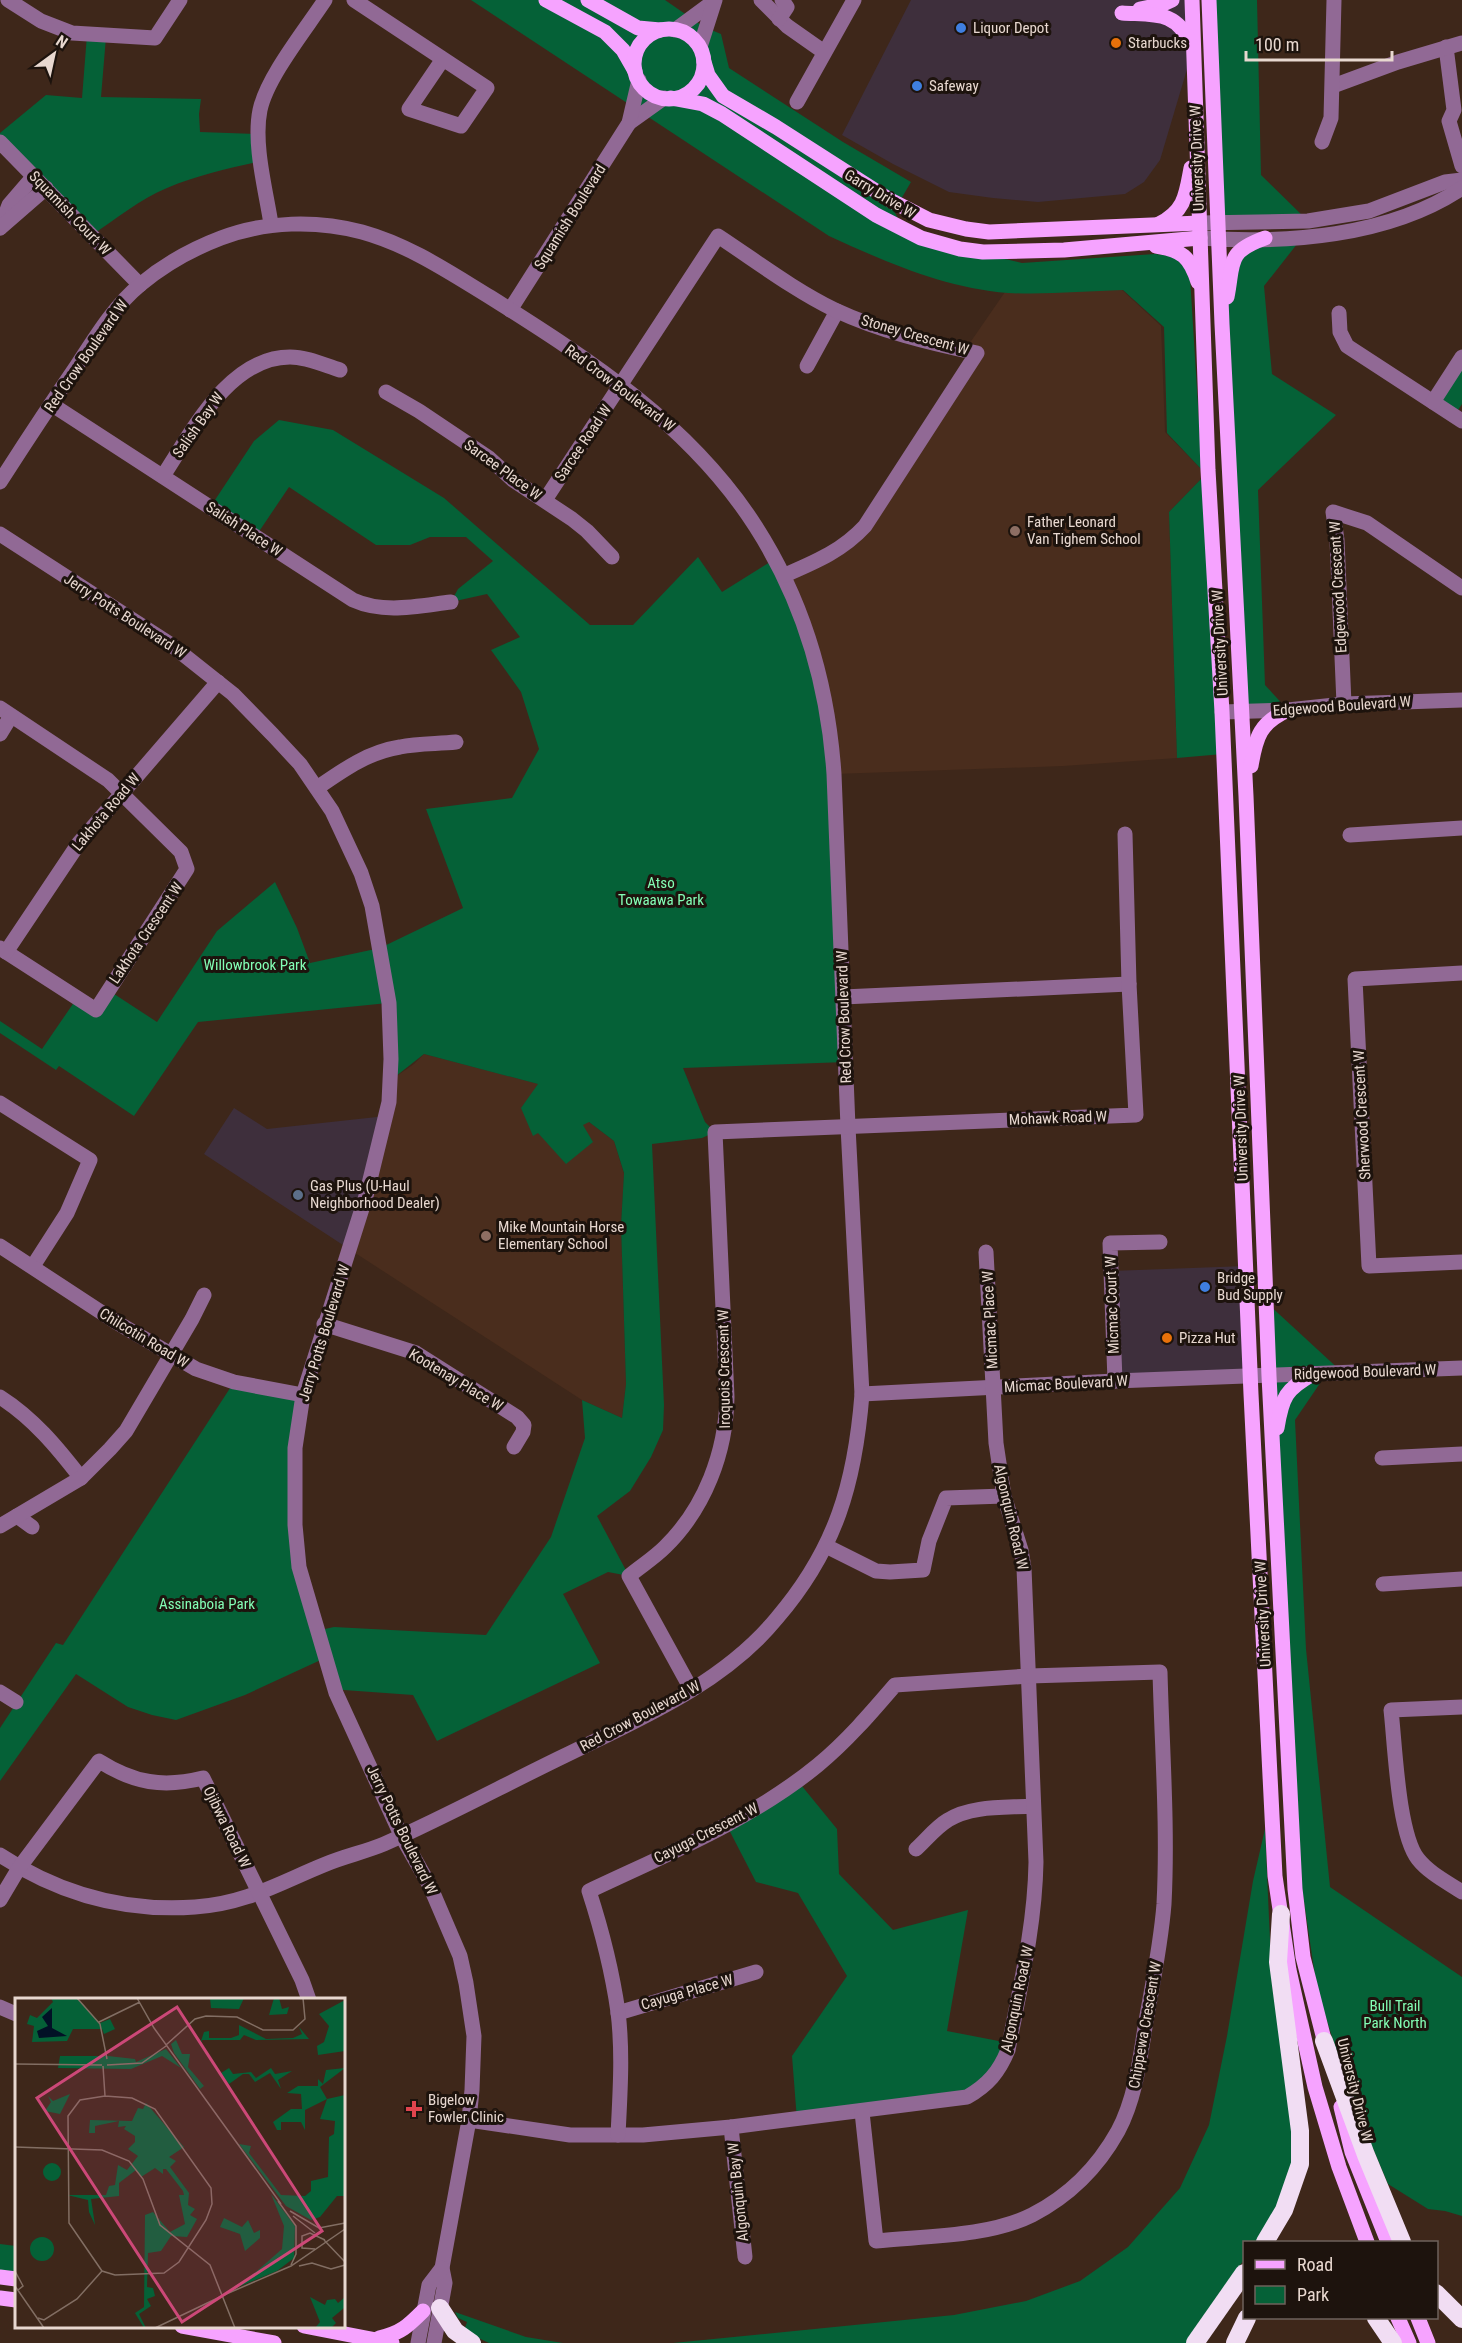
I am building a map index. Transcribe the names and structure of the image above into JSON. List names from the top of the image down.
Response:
{
  "streets": {
    "main road": ["University Drive W", "Garry Drive W"],
    "street": [
      "Squamish Court W",
      "Squamish Boulevard",
      "Stoney Crescent W",
      "Red Crow Boulevard W",
      "Salish Bay W",
      "Sarcee Road W",
      "Sarcee Place W",
      "Salish Place W",
      "Edgewood Crescent W",
      "Jerry Potts Boulevard W",
      "Edgewood Boulevard W",
      "Lakhota Road W",
      "Lakhota Crescent W",
      "Sherwood Crescent W",
      "Mohawk Road W",
      "Micmac Court W",
      "Micmac Place W",
      "Chilcotin Road W",
      "Iroquois Crescent W",
      "Ridgewood Boulevard W",
      "Kootenay Place W",
      "Micmac Boulevard W",
      "Algonquin Road W",
      "Ojibwa Road W",
      "Cayuga Crescent W",
      "Cayuga Place W",
      "Chippewa Crescent W",
      "Algonquin Bay W"
    ]
  },
  "crossings": [
    ["University Drive W", "Garry Drive W"],
    ["University Drive W", "Edgewood Boulevard W"],
    ["University Drive W", "Ridgewood Boulevard W"],
    ["University Drive W", "Micmac Boulevard W"],
    ["Garry Drive W", "Squamish Boulevard"],
    ["Squamish Court W", "Red Crow Boulevard W"],
    ["Squamish Boulevard", "Red Crow Boulevard W"],
    ["Stoney Crescent W", "Red Crow Boulevard W"],
    ["Stoney Crescent W", "Sarcee Road W"],
    ["Red Crow Boulevard W", "Sarcee Road W"],
    ["Red Crow Boulevard W", "Salish Place W"],
    ["Red Crow Boulevard W", "Jerry Potts Boulevard W"],
    ["Red Crow Boulevard W", "Mohawk Road W"],
    ["Red Crow Boulevard W", "Iroquois Crescent W"],
    ["Red Crow Boulevard W", "Micmac Boulevard W"],
    ["Red Crow Boulevard W", "Ojibwa Road W"],
    ["Salish Bay W", "Salish Place W"],
    ["Sarcee Road W", "Sarcee Place W"],
    ["Edgewood Crescent W", "Edgewood Boulevard W"],
    ["Jerry Potts Boulevard W", "Lakhota Road W"],
    ["Jerry Potts Boulevard W", "Chilcotin Road W"],
    ["Jerry Potts Boulevard W", "Kootenay Place W"],
    ["Jerry Potts Boulevard W", "Algonquin Road W"],
    ["Lakhota Road W", "Lakhota Crescent W"],
    ["Mohawk Road W", "Iroquois Crescent W"],
    ["Micmac Court W", "Micmac Boulevard W"],
    ["Micmac Place W", "Micmac Boulevard W"],
    ["Micmac Place W", "Algonquin Road W"],
    ["Ridgewood Boulevard W", "Micmac Boulevard W"],
    ["Micmac Boulevard W", "Algonquin Road W"],
    ["Algonquin Road W", "Cayuga Crescent W"],
    ["Algonquin Road W", "Chippewa Crescent W"],
    ["Algonquin Road W", "Algonquin Bay W"],
    ["Cayuga Crescent W", "Cayuga Place W"],
    ["Cayuga Crescent W", "Chippewa Crescent W"]
  ],
  "parks": [
    "Atso Towaawa Park",
    "Willowbrook Park",
    "Assinaboia Park",
    "Bull Trail Park North"
  ],
  "places": {
    "other": [
      "Liquor Depot",
      "Starbucks",
      "Safeway",
      "Father Leonard Van Tighem School",
      "Gas Plus (U-Haul Neighborhood Dealer)",
      "Mike Mountain Horse Elementary School",
      "Bridge Bud Supply",
      "Pizza Hut"
    ],
    "health": ["Bigelow Fowler Clinic"]
  },
  "legend": ["Road", "Park"],
  "scale_bar": "100 m",
  "north": "top right"
}
